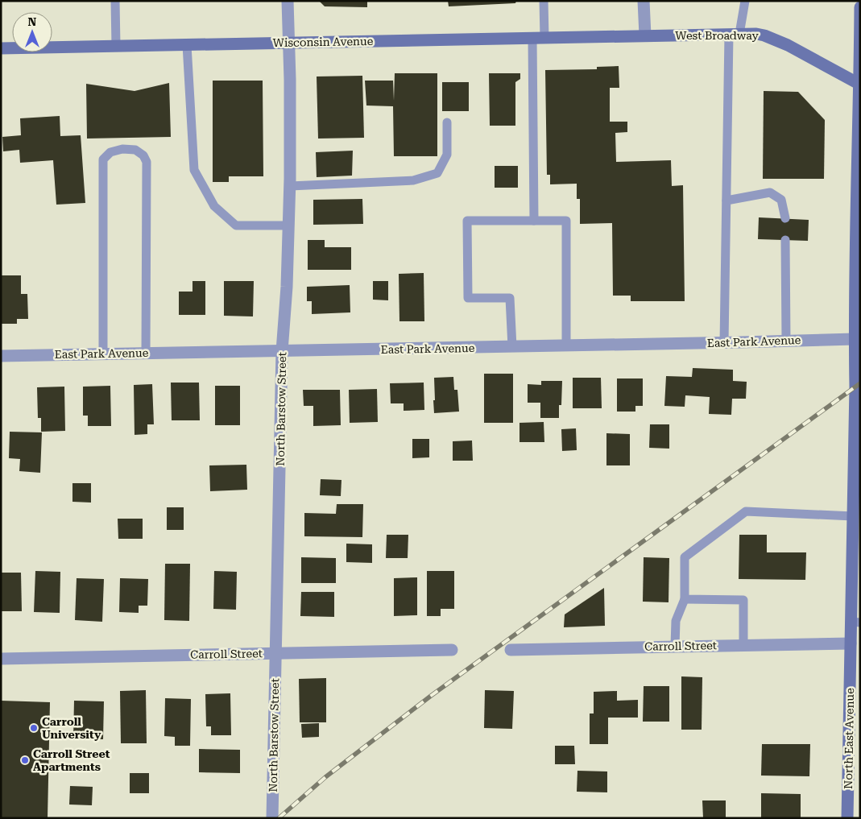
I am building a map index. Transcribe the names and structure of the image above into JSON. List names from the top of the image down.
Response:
{
  "streets": {
    "main road": ["West Broadway", "Wisconsin Avenue", "North East Avenue"],
    "street": ["East Park Avenue", "North Barstow Street", "Carroll Street"]
  },
  "crossings": [
    ["West Broadway", "Wisconsin Avenue"],
    ["West Broadway", "North East Avenue"],
    ["Wisconsin Avenue", "North Barstow Street"],
    ["East Park Avenue", "North Barstow Street"],
    ["East Park Avenue", "North East Avenue"],
    ["North Barstow Street", "Carroll Street"],
    ["Carroll Street", "North East Avenue"]
  ],
  "places": ["Carroll University", "Carroll Street Apartments"],
  "north": "top"
}
